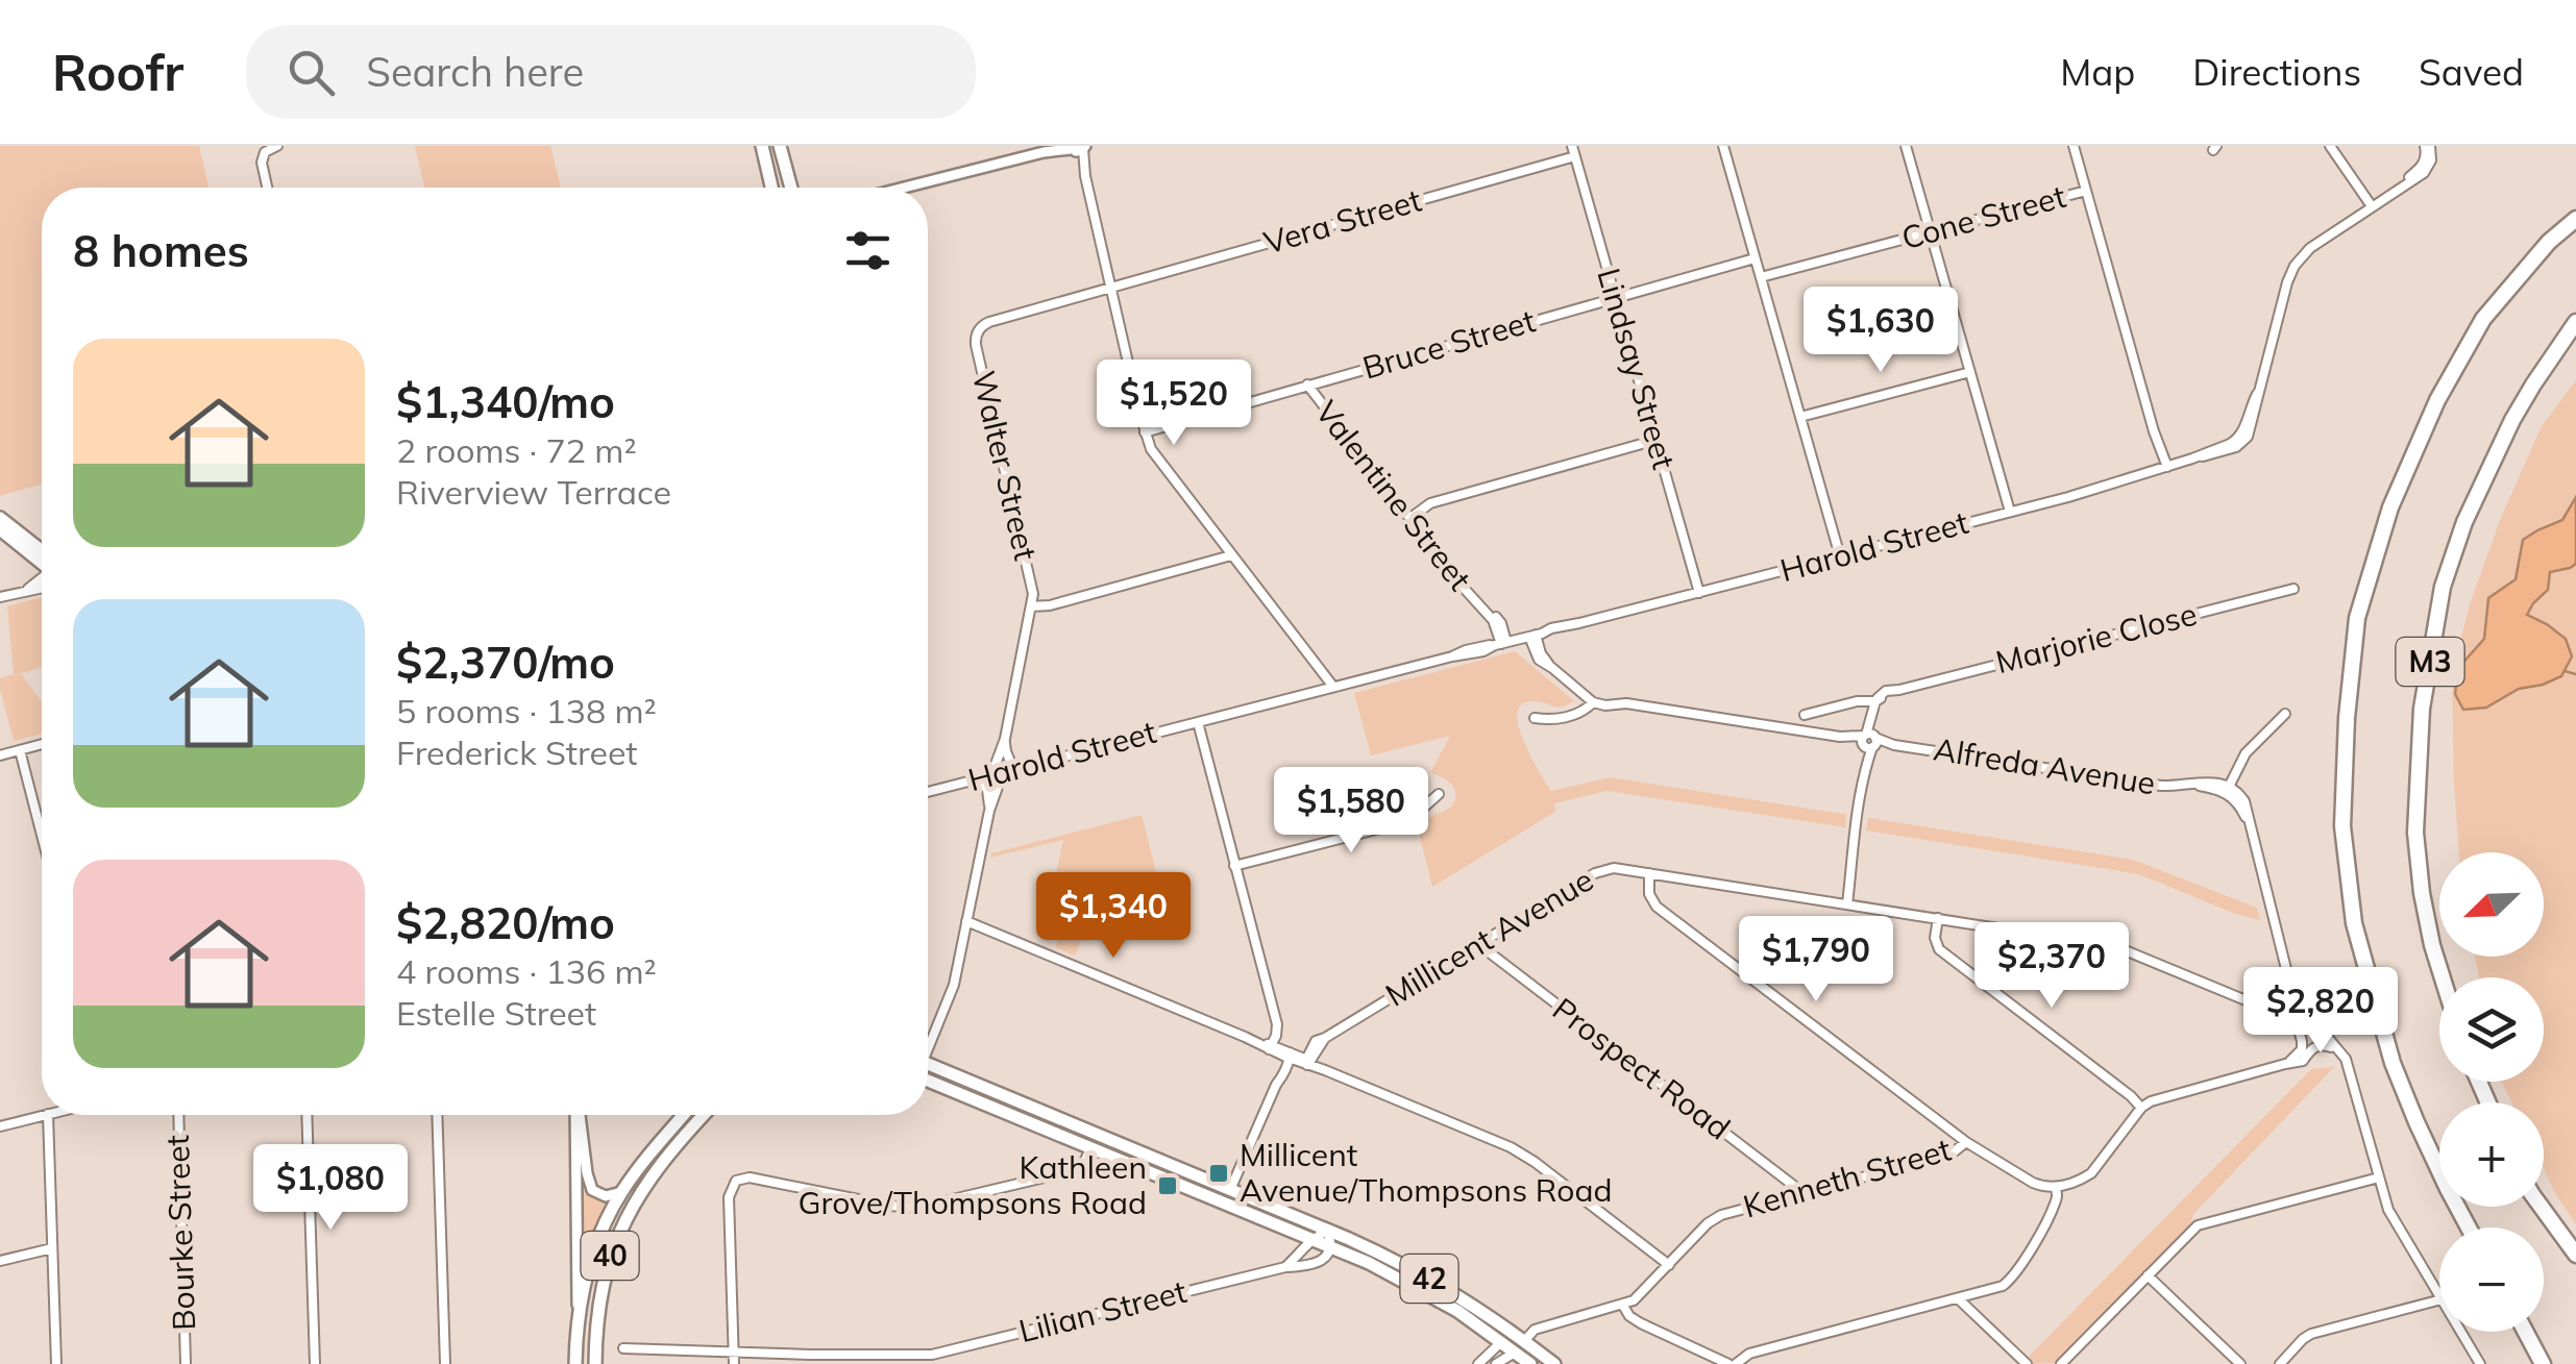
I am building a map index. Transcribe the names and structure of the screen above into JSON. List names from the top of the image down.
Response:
{
  "streets": {
    "highway": ["M3"],
    "main road": ["40", "42"],
    "street": [
      "Cone Street",
      "Vera Street",
      "Bruce Street",
      "Lindsay Street",
      "Walter Street",
      "Valentine Street",
      "Harold Street",
      "Marjorie Close",
      "Alfreda Avenue",
      "Millicent Avenue",
      "Prospect Road",
      "Kenneth Street",
      "Bourke Street",
      "Lilian Street"
    ]
  },
  "crossings": [
    ["Vera Street", "Lindsay Street"],
    ["Vera Street", "Walter Street"],
    ["Bruce Street", "Lindsay Street"],
    ["Bruce Street", "Valentine Street"],
    ["Lindsay Street", "Harold Street"],
    ["Walter Street", "Harold Street"],
    ["Valentine Street", "Harold Street"],
    ["Millicent Avenue", "Prospect Road"],
    ["Prospect Road", "Kenneth Street"],
    ["Kenneth Street", "42"],
    ["42", "Lilian Street"]
  ],
  "places": {
    "transit": ["Millicent Avenue/Thompsons Road", "Kathleen Grove/Thompsons Road"]
  },
  "north": "bottom left",
  "page": {
    "header": "Roofr",
    "search": "Search here",
    "nav": ["Map", "Directions", "Saved"],
    "heading": "8 homes",
    "price": [
      "$1,630",
      "$1,520",
      "$1,580",
      "$1,340",
      "$1,790",
      "$2,370",
      "$2,820",
      "$1,080"
    ],
    "list": [
      {
        "name": "$1,340/mo",
        "note": "2 rooms · 72 m² · Riverview Terrace"
      },
      {
        "name": "$2,370/mo",
        "note": "5 rooms · 138 m² · Frederick Street"
      },
      {
        "name": "$2,820/mo",
        "note": "4 rooms · 136 m² · Estelle Street"
      }
    ],
    "map_buttons": ["+", "−"]
  }
}
